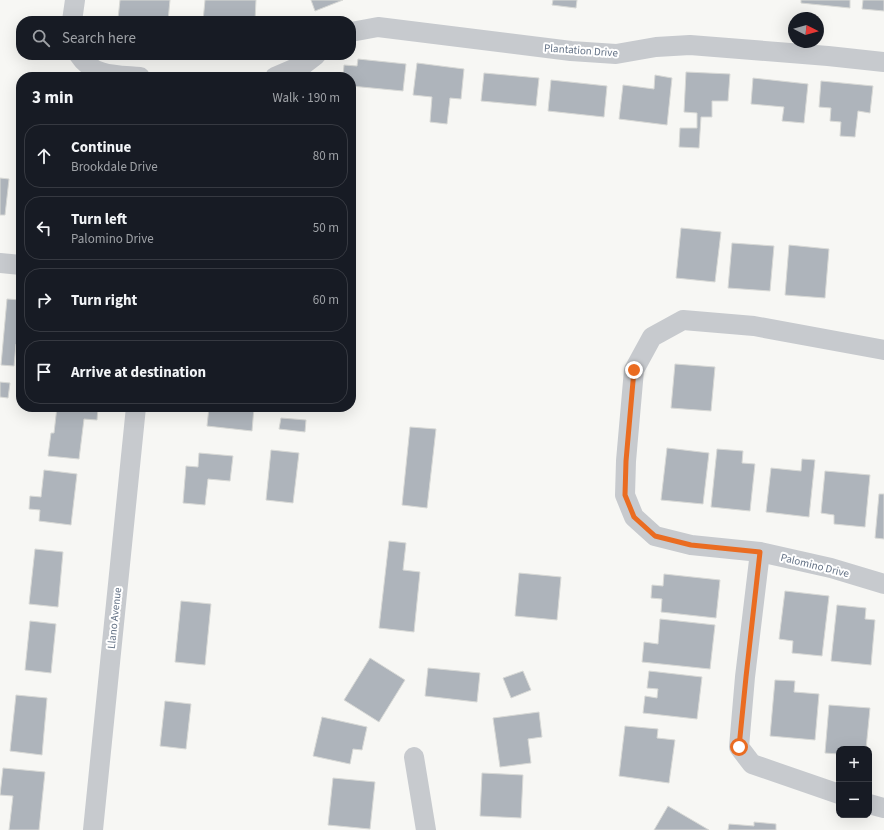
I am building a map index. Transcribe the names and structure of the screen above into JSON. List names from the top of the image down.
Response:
{
  "streets": {
    "street": ["Plantation Drive", "Palomino Drive", "Llano Avenue"]
  },
  "north": "right",
  "page": {
    "search": "Search here",
    "heading": ["3 min", "Walk · 190 m"],
    "list": [
      ["Continue", "Brookdale Drive", "80 m"],
      ["Turn left", "Palomino Drive", "50 m"],
      ["Turn right", "60 m"],
      "Arrive at destination"
    ],
    "map_buttons": ["+", "−"]
  }
}
